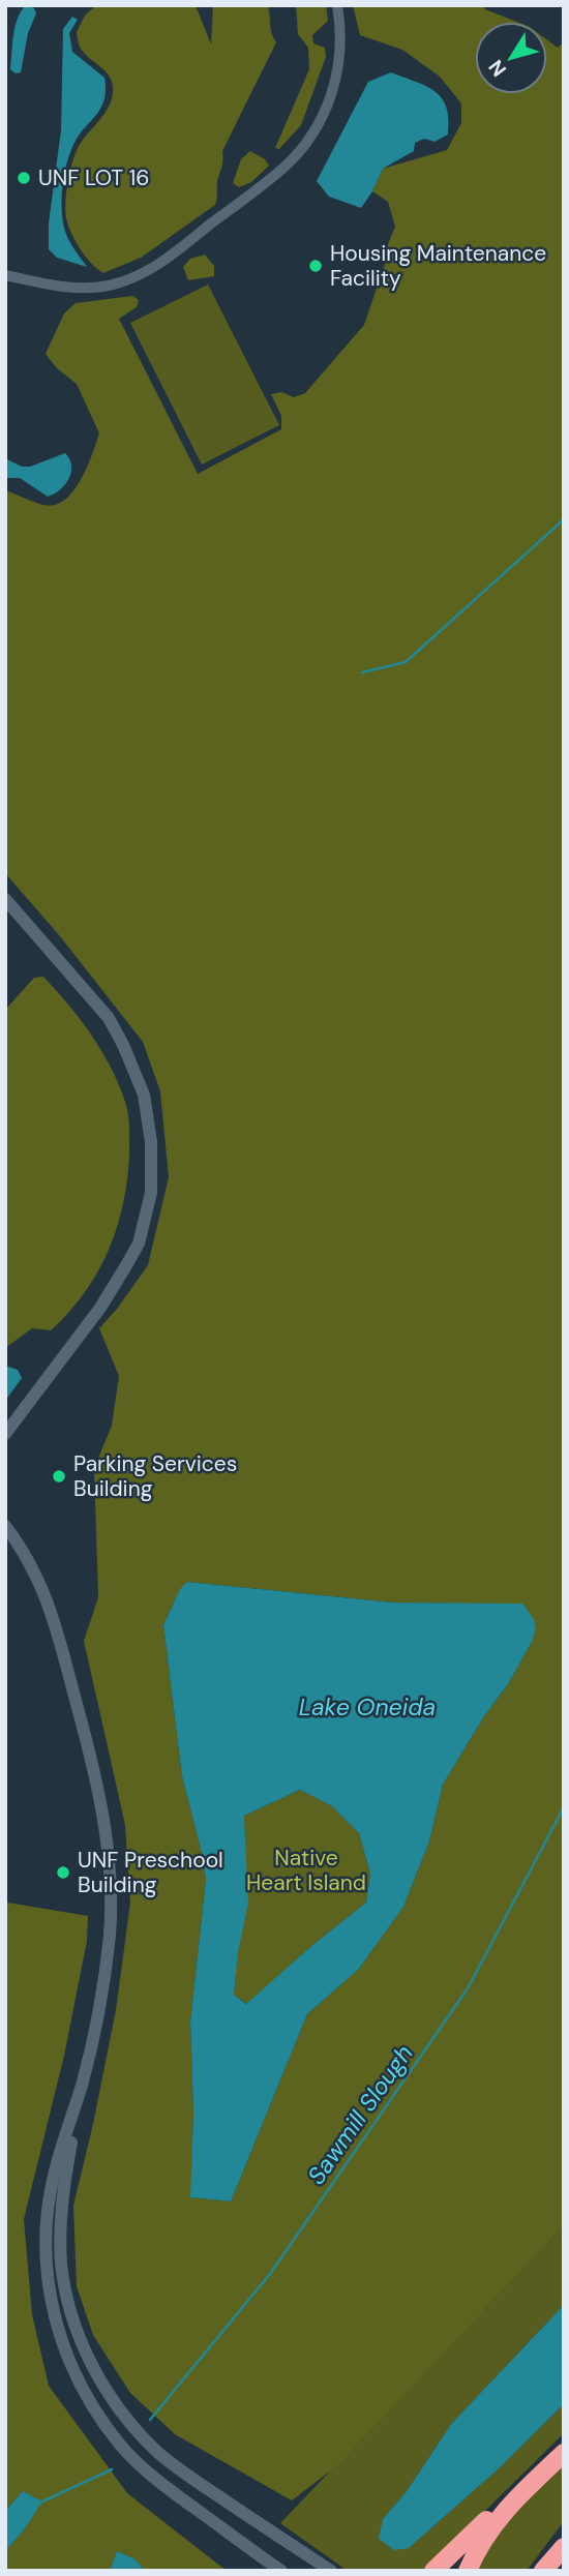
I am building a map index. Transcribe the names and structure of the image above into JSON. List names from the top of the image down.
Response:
{
  "water": ["Lake Oneida", "Sawmill Slough"],
  "parks": ["Native Heart Island"],
  "places": [
    "UNF LOT 16",
    "Housing Maintenance Facility",
    "Parking Services Building",
    "UNF Preschool Building"
  ],
  "north": "bottom left"
}
